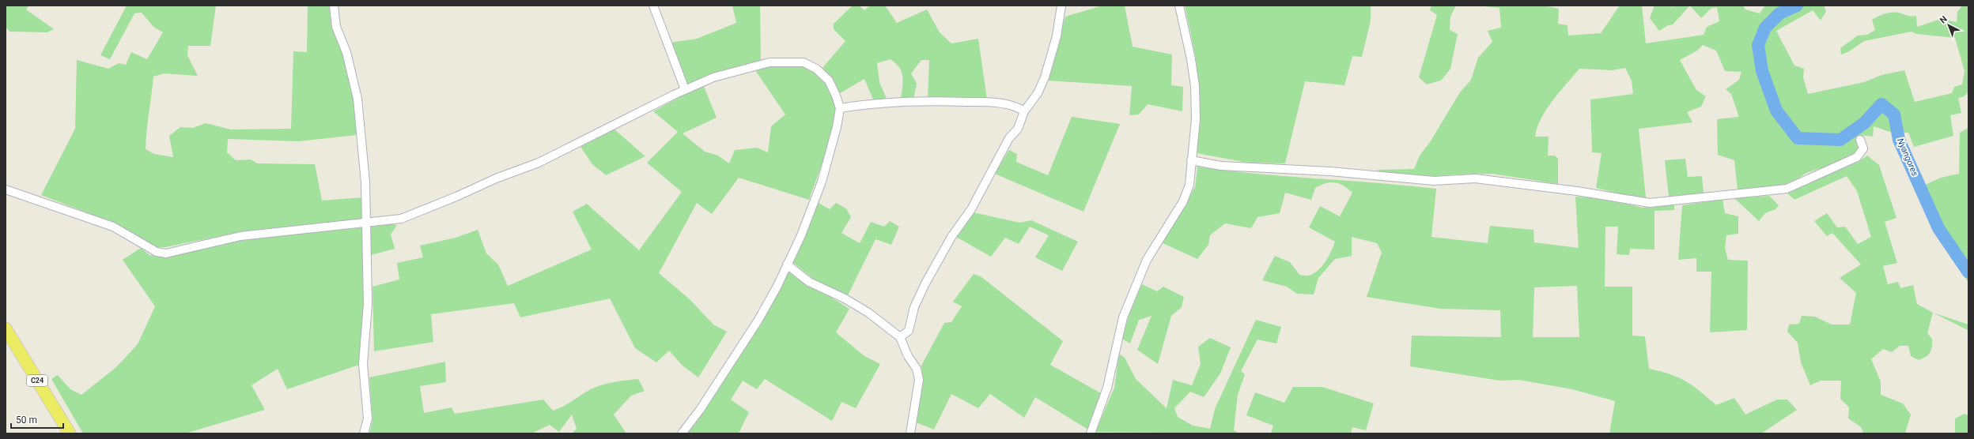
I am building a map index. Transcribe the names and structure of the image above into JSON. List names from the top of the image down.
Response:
{
  "streets": {
    "main road": ["C24"]
  },
  "water": ["Nyangores"],
  "scale_bar": "50 m",
  "north": "top left"
}
